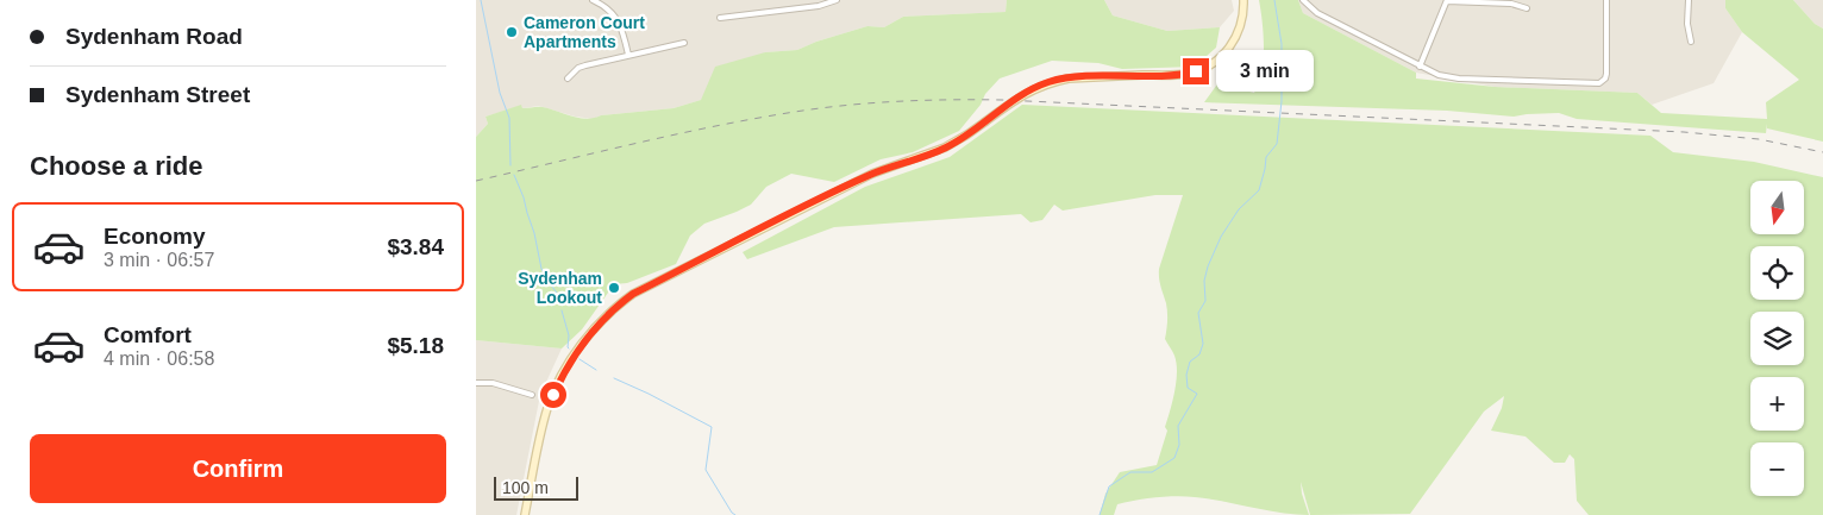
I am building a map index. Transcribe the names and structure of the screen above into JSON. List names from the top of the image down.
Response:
{
  "places": ["Cameron Court Apartments", "Sydenham Lookout"],
  "scale_bar": "100 m",
  "north": "bottom",
  "page": {
    "banner": ["Sydenham Road", "Sydenham Street"],
    "bubble": "3 min",
    "heading": "Choose a ride",
    "map_buttons": ["+", "−"],
    "list": [
      {
        "name": "Economy",
        "note": "3 min · 06:57",
        "value": "$3.84"
      },
      {
        "name": "Comfort",
        "note": "4 min · 06:58",
        "value": "$5.18"
      }
    ],
    "buttons": "Confirm",
    "scale": "100 m"
  }
}
